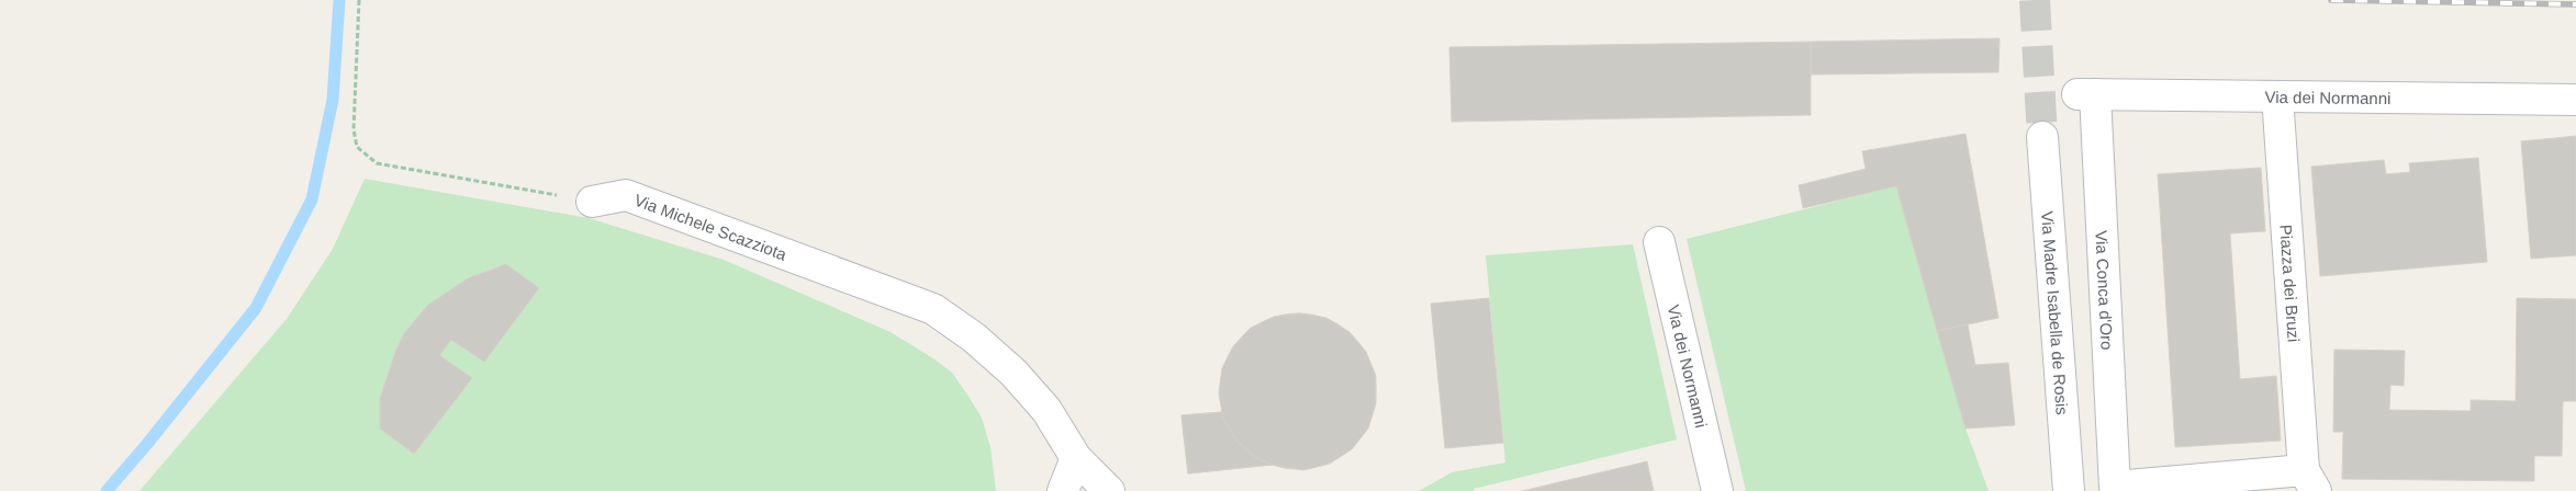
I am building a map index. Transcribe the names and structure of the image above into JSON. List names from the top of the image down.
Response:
{
  "streets": {
    "street": [
      "Via dei Normanni",
      "Via Michele Scazziota",
      "Piazza dei Bruzi",
      "Via Conca d'Oro",
      "Via Madre Isabella de Rosis"
    ]
  },
  "crossings": [
    ["Via dei Normanni", "Piazza dei Bruzi"],
    ["Via dei Normanni", "Via Conca d'Oro"],
    ["Piazza dei Bruzi", "Via Conca d'Oro"]
  ]
}
